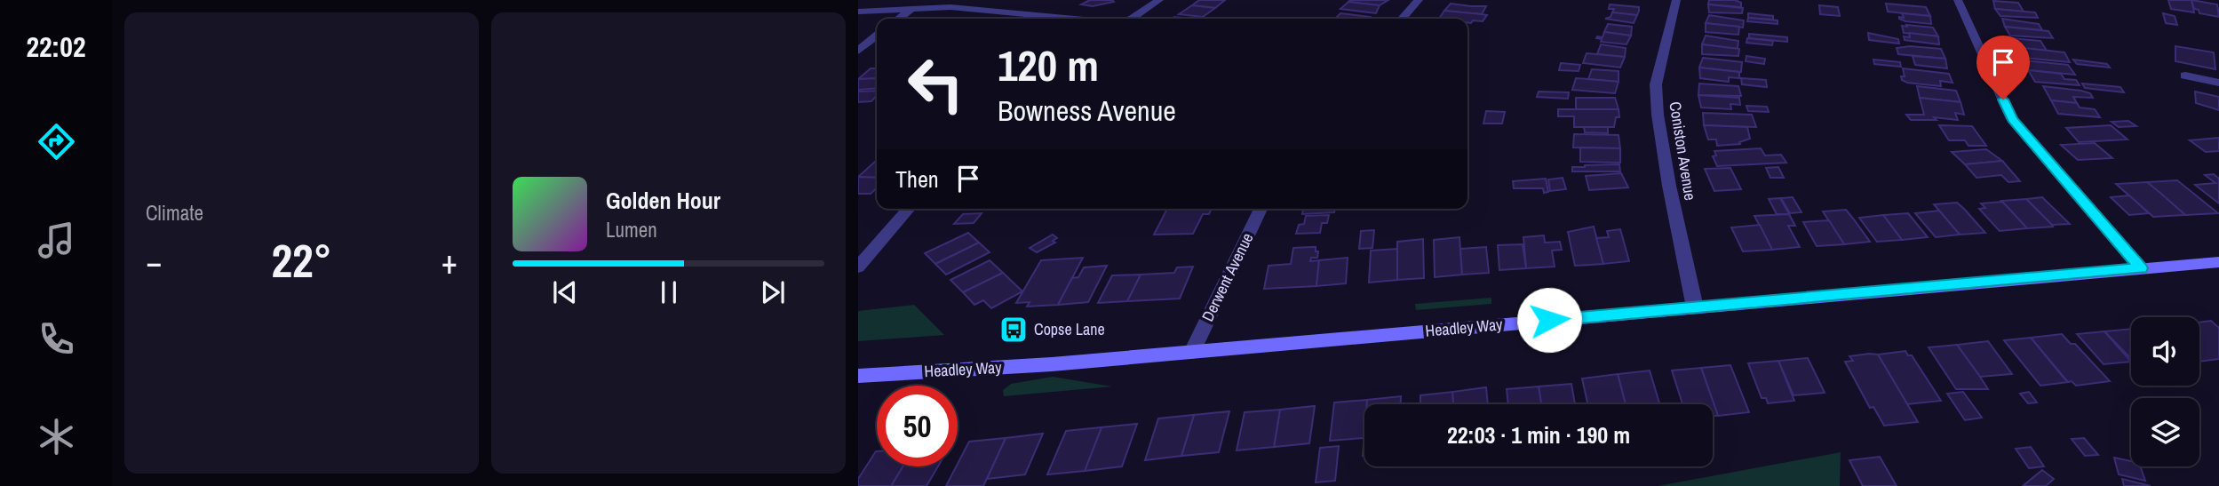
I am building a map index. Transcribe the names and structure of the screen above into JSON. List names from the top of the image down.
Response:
{
  "streets": {
    "main road": ["Headley Way"],
    "street": ["Coniston Avenue", "Derwent Avenue"]
  },
  "crossings": [
    ["Coniston Avenue", "Headley Way"],
    ["Derwent Avenue", "Headley Way"]
  ],
  "places": {
    "bus stop": ["Copse Lane"]
  },
  "page": {
    "tabs": "22:02",
    "tile": "Climate",
    "turn": ["120 m", "Bowness Avenue"],
    "then": "Then",
    "song": ["Golden Hour", "Lumen"],
    "heat": ["−", "22°", "+"],
    "limit": "50",
    "trip": "22:03 · 1 min · 190 m"
  }
}
